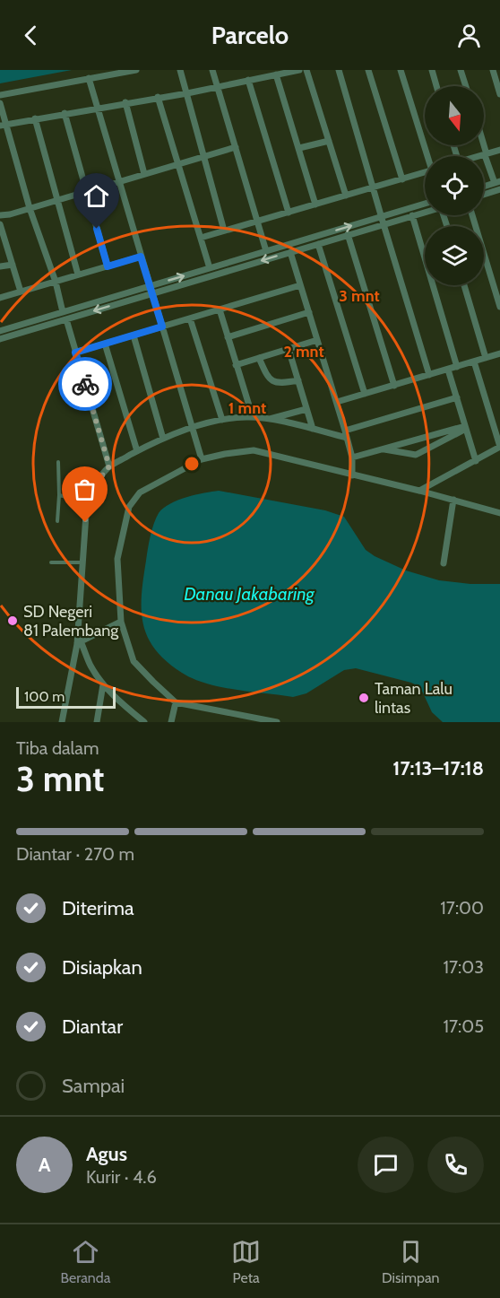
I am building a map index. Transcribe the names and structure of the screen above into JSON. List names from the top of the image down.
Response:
{
  "water": ["Danau Jakabaring"],
  "places": ["SD Negeri 81 Palembang", "Taman Lalu lintas"],
  "scale_bar": "100 m",
  "north": "bottom",
  "page": {
    "header": "Parcelo",
    "scale": "100 m",
    "heading": ["3 mnt", "Tiba dalam", "17:13–17:18"],
    "panel": ["Agus", "Kurir · 4.6"],
    "bar": "Diantar · 270 m",
    "list": [
      ["Diterima", "17:00"],
      ["Disiapkan", "17:03"],
      ["Diantar", "17:05"],
      "Sampai"
    ],
    "round": "A",
    "tabs": ["Beranda", "Peta", "Disimpan"]
  },
  "rings": ["3 mnt", "2 mnt", "1 mnt"]
}
